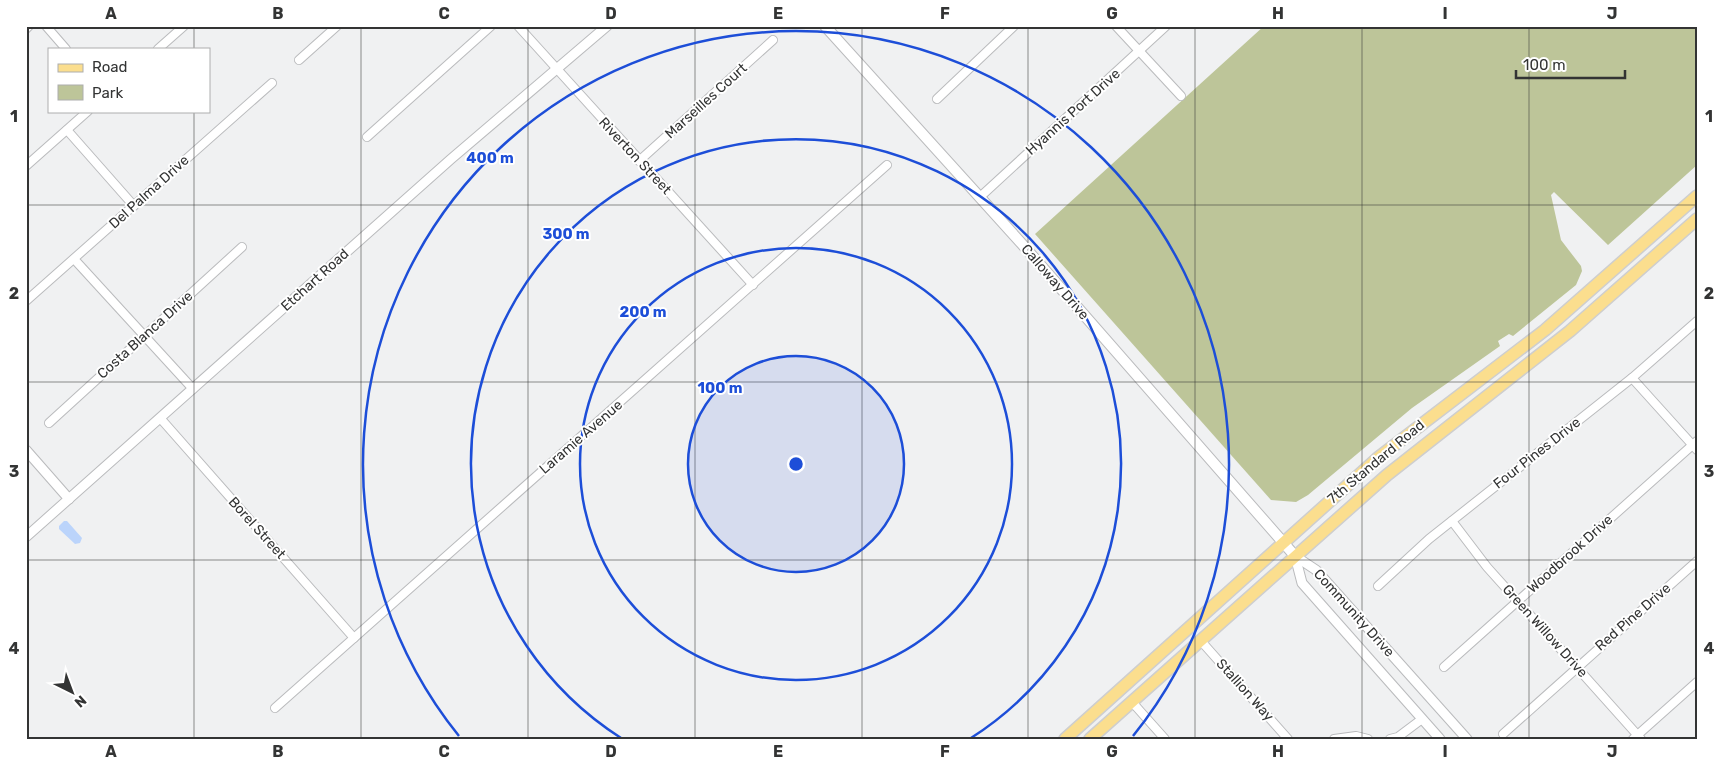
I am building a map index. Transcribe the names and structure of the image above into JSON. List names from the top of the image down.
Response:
{
  "streets": {
    "main road": ["Calloway Drive", "7th Standard Road"],
    "street": [
      "Marseilles Court",
      "Hyannis Port Drive",
      "Riverton Street",
      "Del Palma Drive",
      "Etchart Road",
      "Costa Blanca Drive",
      "Laramie Avenue",
      "Four Pines Drive",
      "Borel Street",
      "Woodbrook Drive",
      "Community Drive",
      "Red Pine Drive",
      "Green Willow Drive",
      "Stallion Way"
    ]
  },
  "crossings": [
    ["Marseilles Court", "Riverton Street"],
    ["Hyannis Port Drive", "Calloway Drive"],
    ["Riverton Street", "Etchart Road"],
    ["Riverton Street", "Laramie Avenue"],
    ["Etchart Road", "Borel Street"],
    ["Calloway Drive", "7th Standard Road"],
    ["Calloway Drive", "Community Drive"],
    ["Laramie Avenue", "Borel Street"],
    ["Four Pines Drive", "Green Willow Drive"],
    ["7th Standard Road", "Community Drive"],
    ["7th Standard Road", "Stallion Way"],
    ["Woodbrook Drive", "Green Willow Drive"],
    ["Red Pine Drive", "Green Willow Drive"]
  ],
  "legend": ["Road", "Park"],
  "scale_bar": "100 m",
  "north": "bottom right",
  "grid": {
    "columns": [
      "A",
      "B",
      "C",
      "D",
      "E",
      "F",
      "G",
      "H",
      "I",
      "J"
    ],
    "rows": [
      "1",
      "2",
      "3",
      "4"
    ]
  },
  "rings": [
    "400 m",
    "300 m",
    "200 m",
    "100 m"
  ]
}
